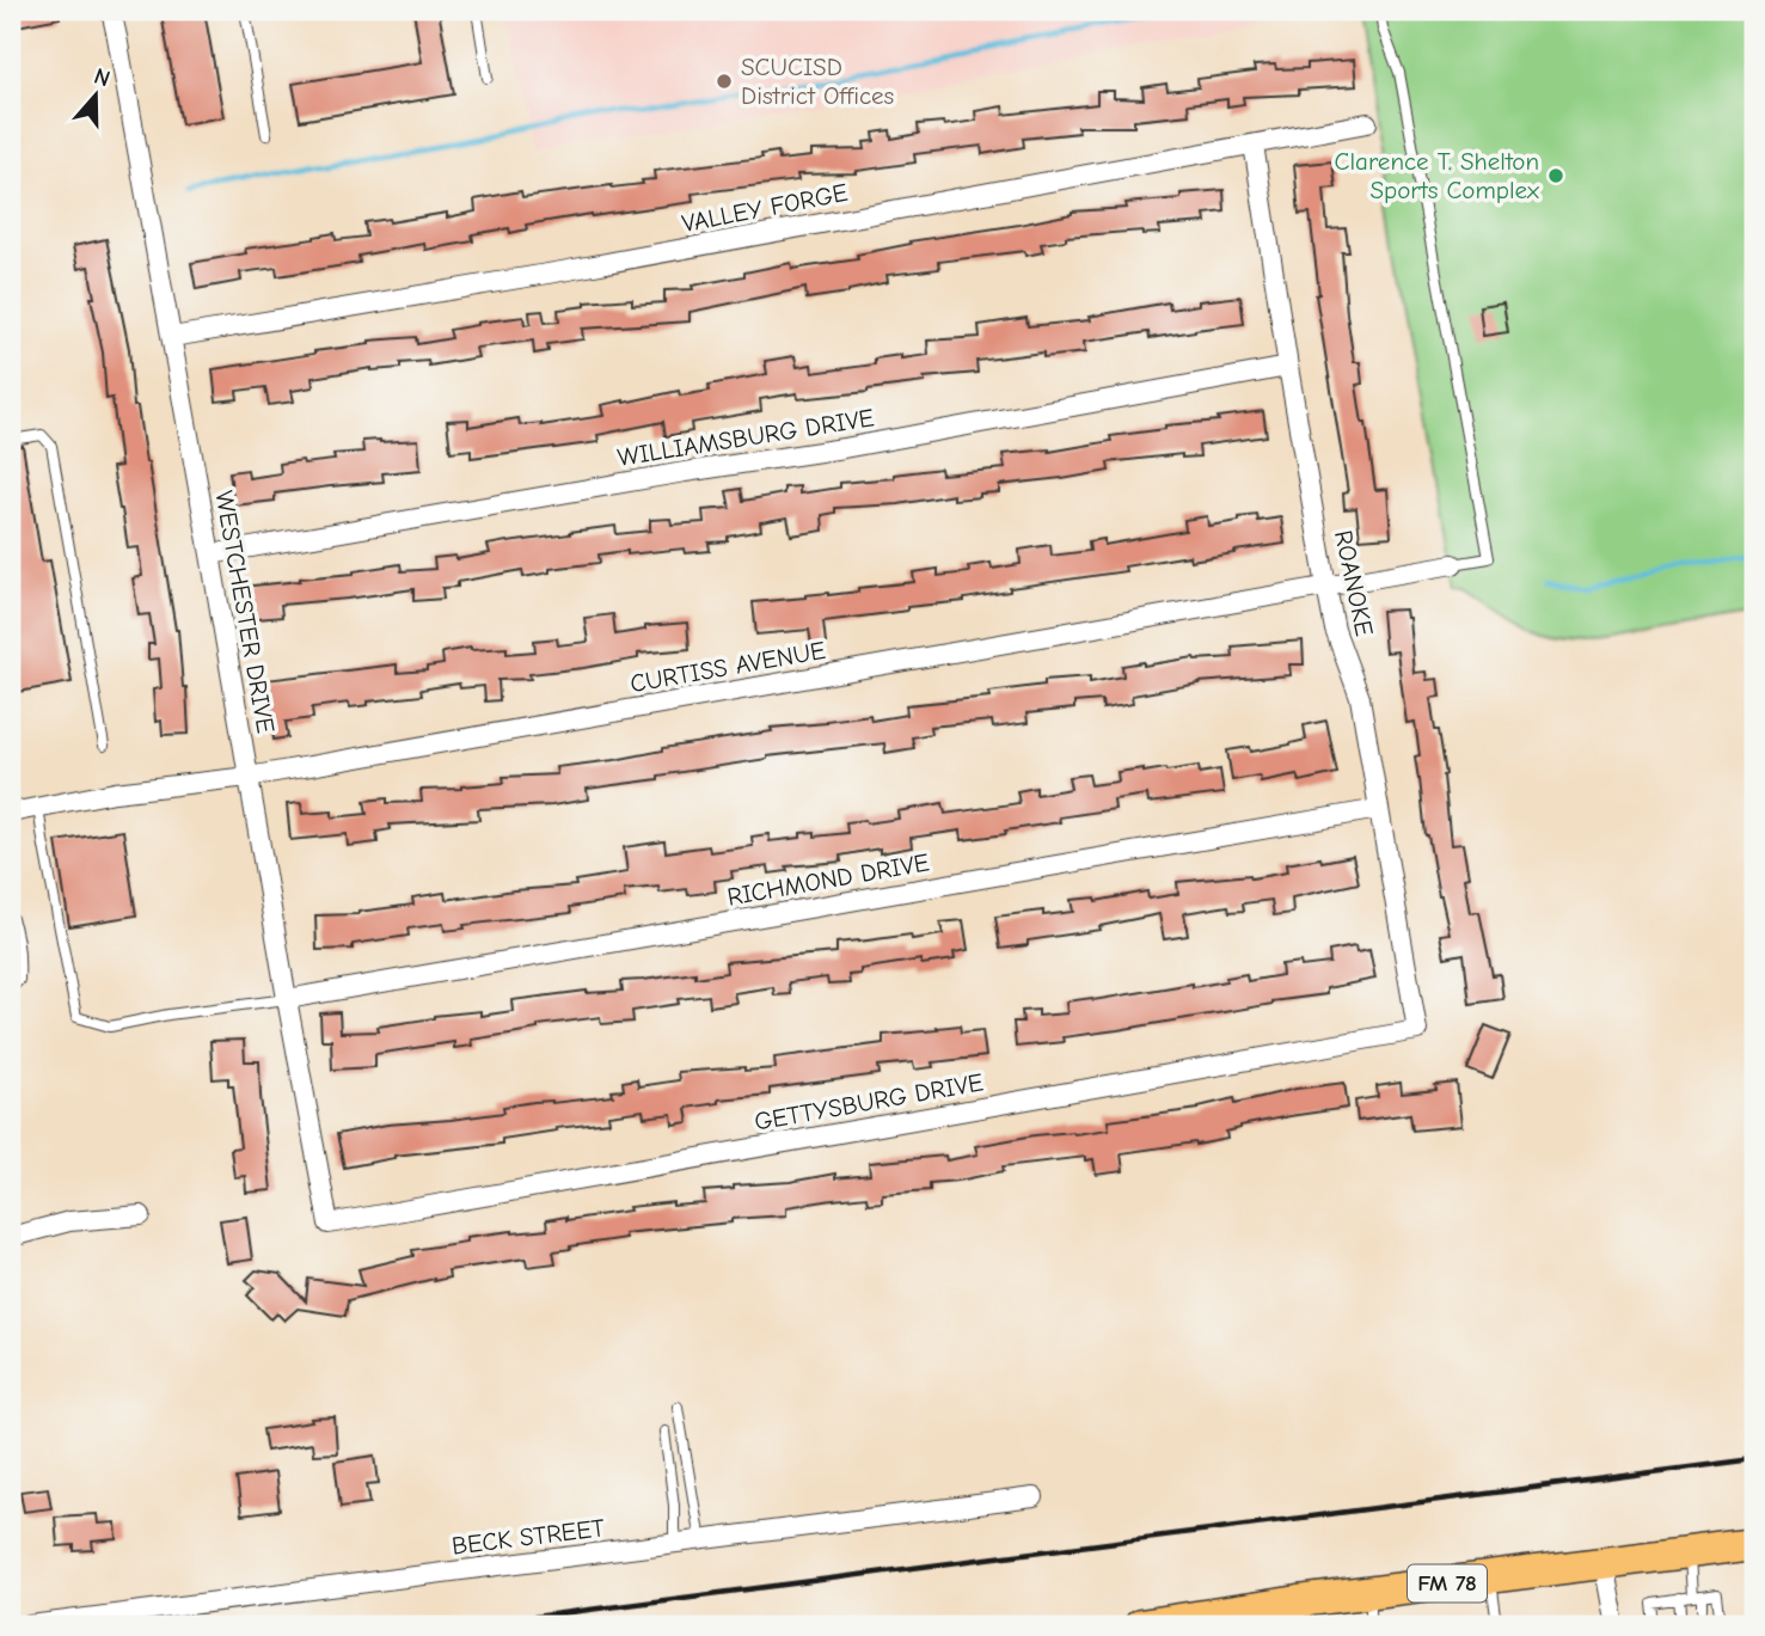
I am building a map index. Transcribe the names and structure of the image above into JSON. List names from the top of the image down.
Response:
{
  "streets": {
    "main road": ["FM 78"],
    "street": [
      "VALLEY FORGE",
      "WILLIAMSBURG DRIVE",
      "ROANOKE",
      "WESTCHESTER DRIVE",
      "CURTISS AVENUE",
      "RICHMOND DRIVE",
      "GETTYSBURG DRIVE",
      "BECK STREET"
    ]
  },
  "crossings": [
    ["VALLEY FORGE", "ROANOKE"],
    ["VALLEY FORGE", "WESTCHESTER DRIVE"],
    ["WILLIAMSBURG DRIVE", "ROANOKE"],
    ["WILLIAMSBURG DRIVE", "WESTCHESTER DRIVE"],
    ["ROANOKE", "CURTISS AVENUE"],
    ["ROANOKE", "RICHMOND DRIVE"],
    ["ROANOKE", "GETTYSBURG DRIVE"],
    ["WESTCHESTER DRIVE", "CURTISS AVENUE"],
    ["WESTCHESTER DRIVE", "RICHMOND DRIVE"],
    ["WESTCHESTER DRIVE", "GETTYSBURG DRIVE"]
  ],
  "places": ["SCUCISD District Offices", "Clarence T. Shelton Sports Complex"],
  "north": "top"
}
